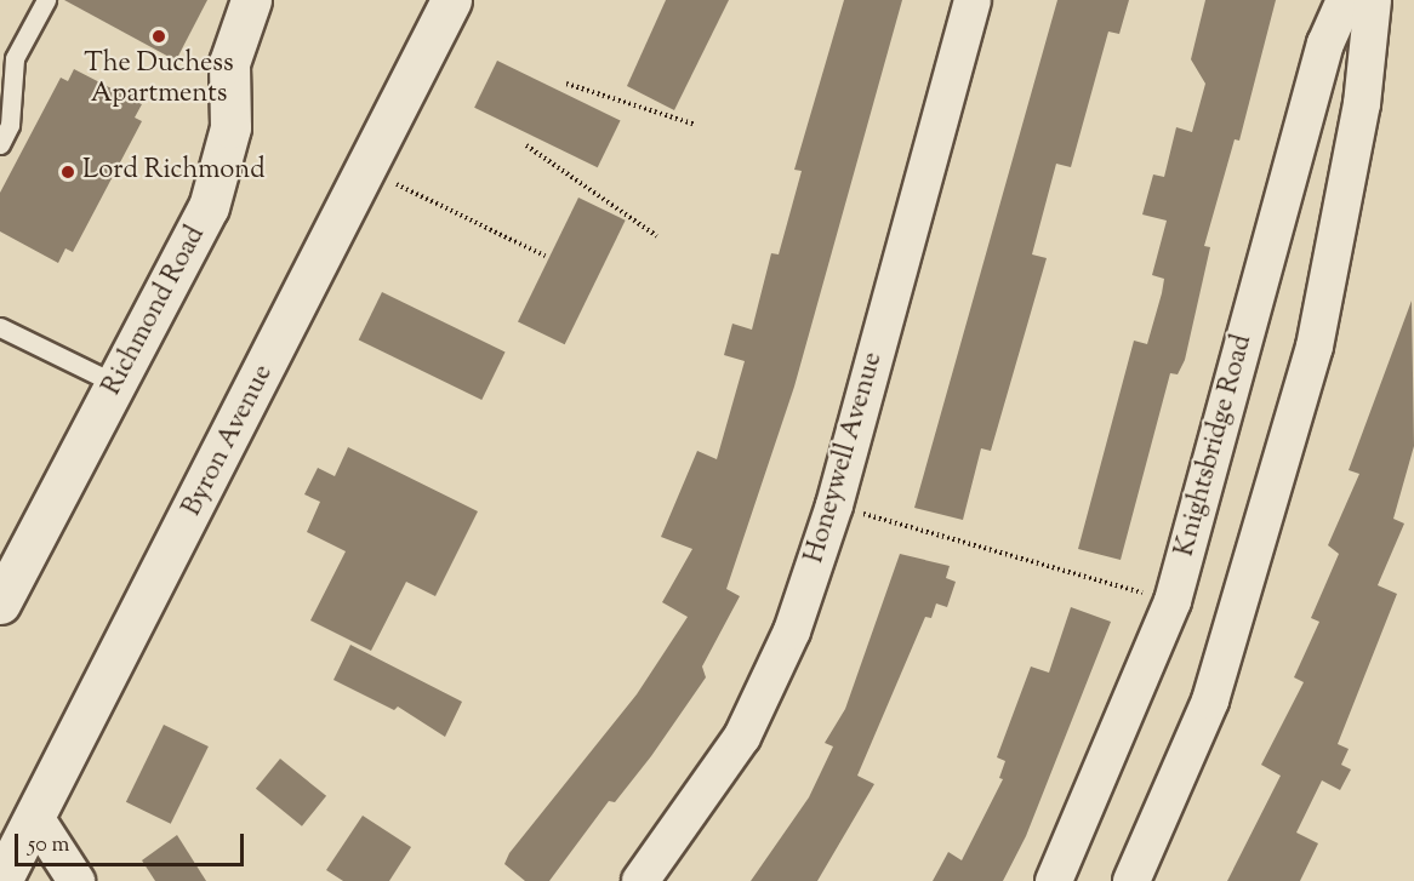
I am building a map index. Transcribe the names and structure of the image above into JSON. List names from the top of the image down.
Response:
{
  "streets": {
    "street": [
      "Richmond Road",
      "Byron Avenue",
      "Knightsbridge Road",
      "Honeywell Avenue"
    ]
  },
  "places": ["The Duchess Apartments", "Lord Richmond"],
  "scale_bar": "50 m"
}
